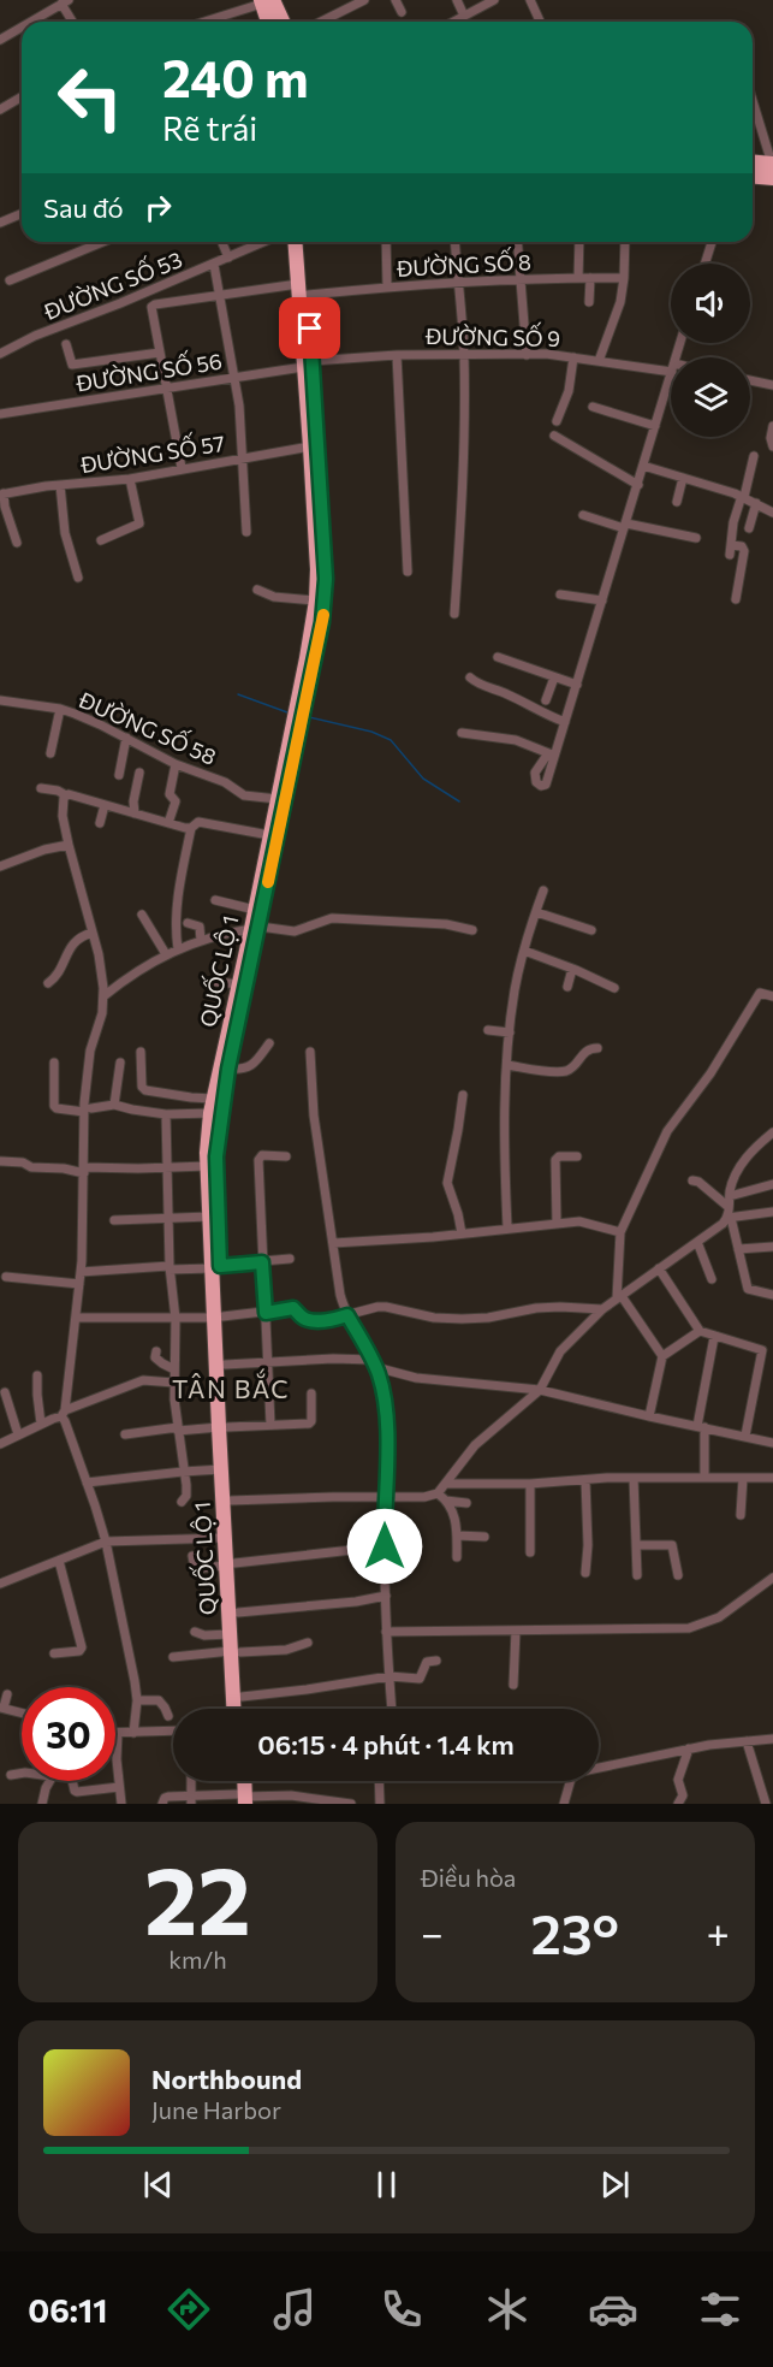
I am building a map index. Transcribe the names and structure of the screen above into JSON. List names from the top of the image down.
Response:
{
  "streets": {
    "highway": ["QUỐC LỘ 1"],
    "street": [
      "ĐƯỜNG SỐ 8",
      "ĐƯỜNG SỐ 53",
      "ĐƯỜNG SỐ 9",
      "ĐƯỜNG SỐ 56",
      "ĐƯỜNG SỐ 57",
      "ĐƯỜNG SỐ 58"
    ]
  },
  "crossings": [
    ["ĐƯỜNG SỐ 8", "QUỐC LỘ 1"],
    ["ĐƯỜNG SỐ 9", "ĐƯỜNG SỐ 56"],
    ["ĐƯỜNG SỐ 9", "QUỐC LỘ 1"],
    ["ĐƯỜNG SỐ 56", "QUỐC LỘ 1"],
    ["ĐƯỜNG SỐ 57", "QUỐC LỘ 1"],
    ["ĐƯỜNG SỐ 58", "QUỐC LỘ 1"]
  ],
  "districts": ["TÂN BẮC"],
  "page": {
    "turn": ["240 m", "Rẽ trái"],
    "then": "Sau đó",
    "limit": "30",
    "trip": "06:15 · 4 phút · 1.4 km",
    "tile": [
      ["22", "km/h"],
      "Điều hòa"
    ],
    "heat": ["−", "23°", "+"],
    "song": ["Northbound", "June Harbor"],
    "tabs": "06:11"
  }
}
